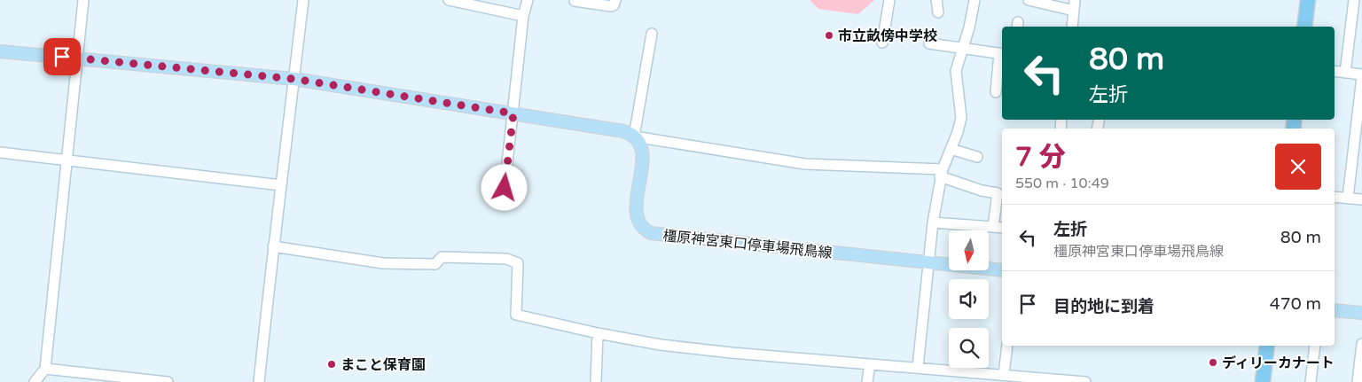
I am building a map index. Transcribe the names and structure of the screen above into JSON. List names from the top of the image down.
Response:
{
  "streets": {
    "main road": ["橿原神宮東口停車場飛鳥線"]
  },
  "places": ["市立畝傍中学校", "ディリーカナート", "まこと保育園"],
  "north": "bottom",
  "page": {
    "turn": ["80 m", "左折"],
    "heading": ["7 分", "550 m · 10:49"],
    "list": [
      {
        "name": "左折",
        "note": "橿原神宮東口停車場飛鳥線",
        "value": "80 m"
      },
      {
        "name": "目的地に到着",
        "value": "470 m"
      }
    ]
  }
}
